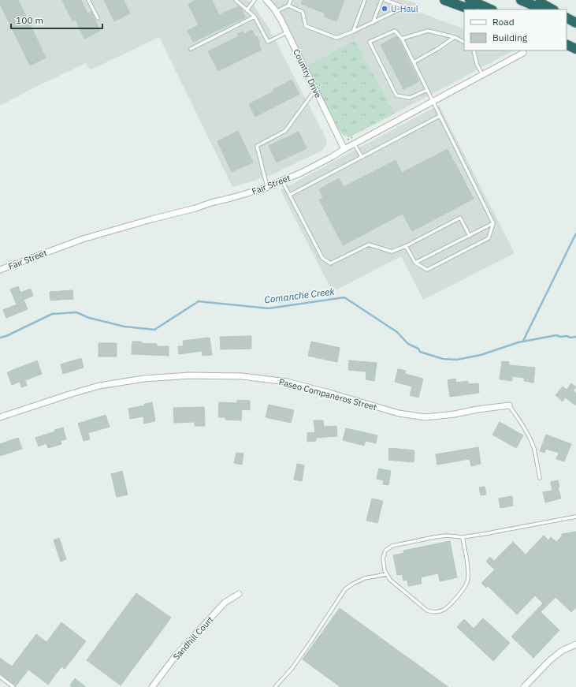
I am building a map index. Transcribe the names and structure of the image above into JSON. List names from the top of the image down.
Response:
{
  "streets": {
    "street": [
      "Country Drive",
      "Fair Street",
      "Paseo Companeros Street",
      "Sandhill Court"
    ]
  },
  "crossings": [
    ["Country Drive", "Fair Street"]
  ],
  "water": ["Comanche Creek"],
  "places": ["U-Haul"],
  "legend": ["Road", "Building"],
  "scale_bar": "100 m"
}
